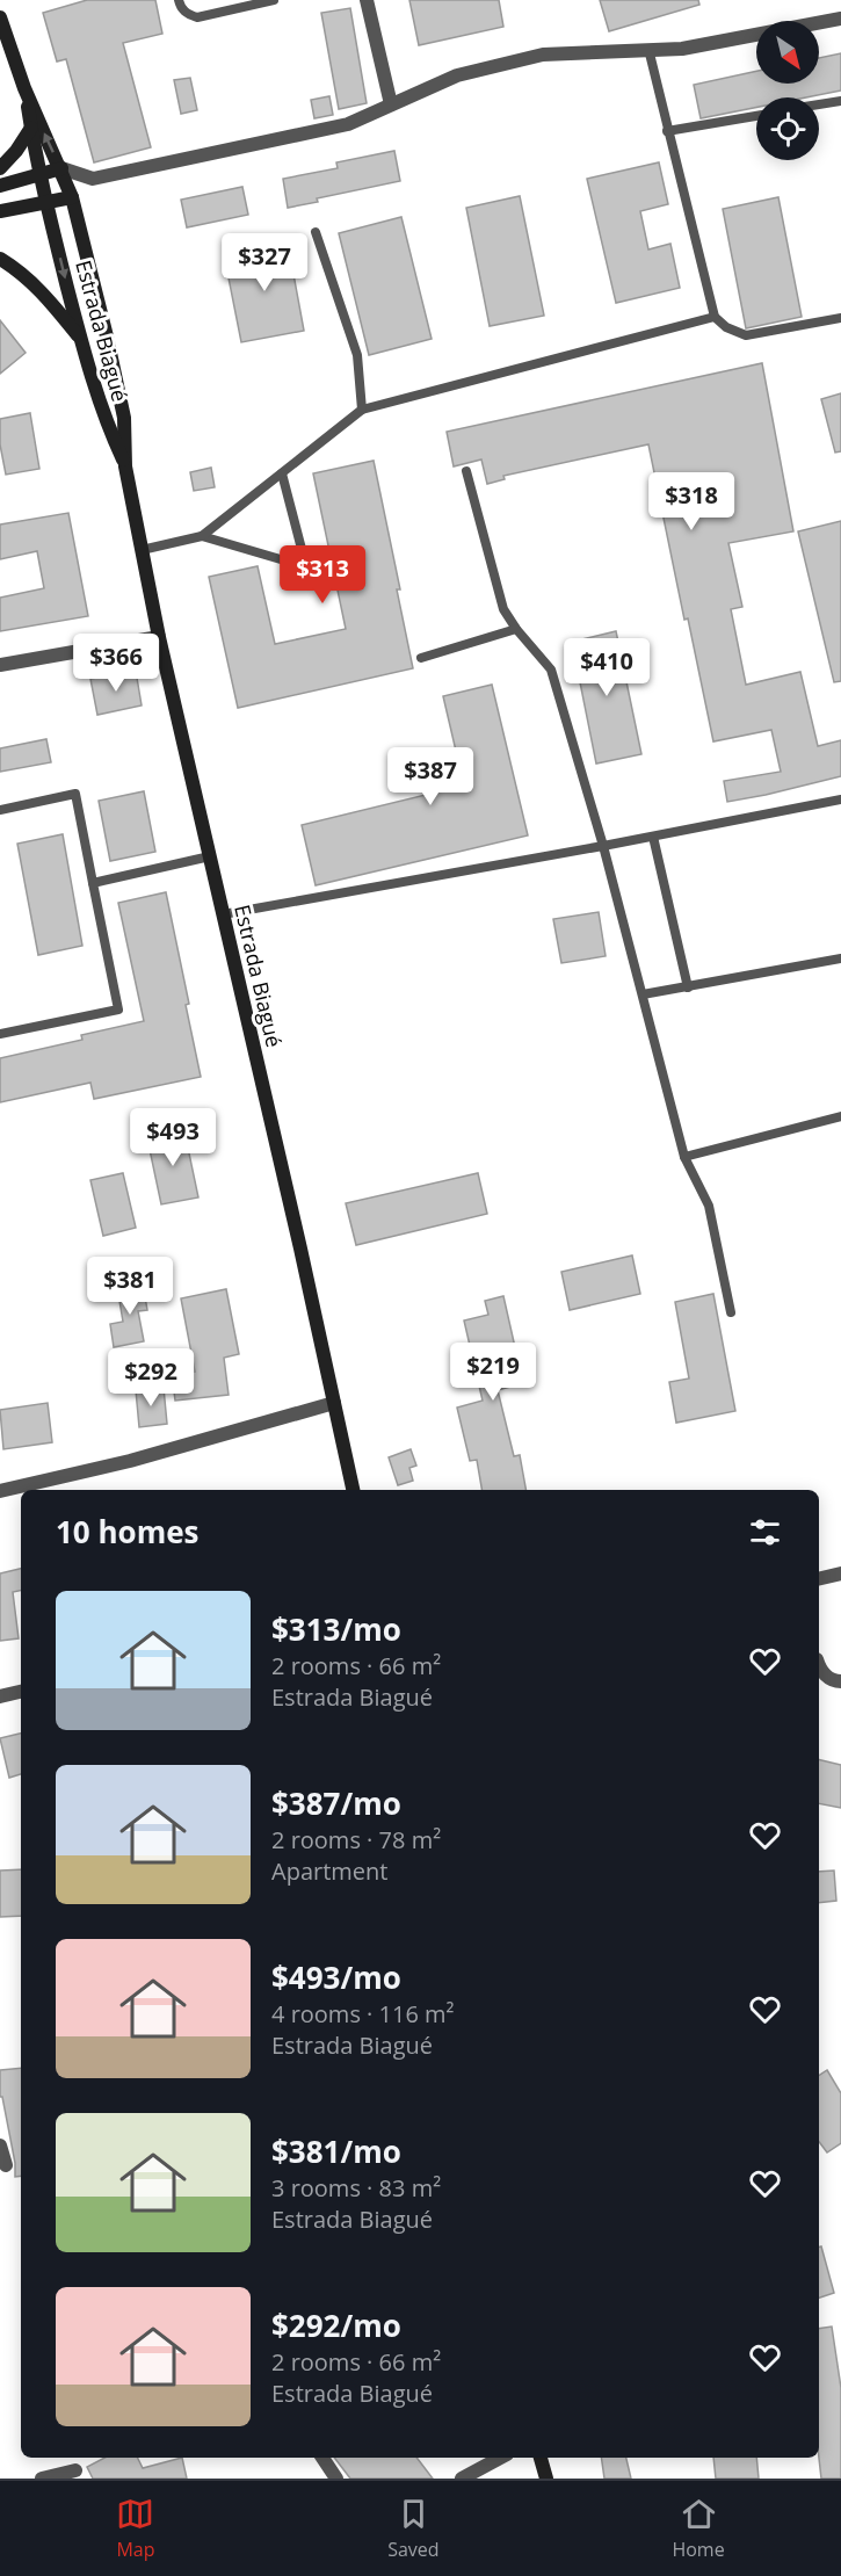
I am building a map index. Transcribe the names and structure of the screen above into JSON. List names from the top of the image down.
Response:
{
  "streets": {
    "main road": ["Estrada Biagué"]
  },
  "north": "bottom right",
  "page": {
    "price": [
      "$327",
      "$318",
      "$313",
      "$366",
      "$410",
      "$387",
      "$493",
      "$381",
      "$219",
      "$292"
    ],
    "heading": "10 homes",
    "list": [
      {
        "name": "$313/mo",
        "note": "2 rooms · 66 m² · Estrada Biagué"
      },
      {
        "name": "$387/mo",
        "note": "2 rooms · 78 m² · Apartment"
      },
      {
        "name": "$493/mo",
        "note": "4 rooms · 116 m² · Estrada Biagué"
      },
      {
        "name": "$381/mo",
        "note": "3 rooms · 83 m² · Estrada Biagué"
      },
      {
        "name": "$292/mo",
        "note": "2 rooms · 66 m² · Estrada Biagué"
      }
    ],
    "tabs": ["Map", "Saved", "Home"]
  }
}
